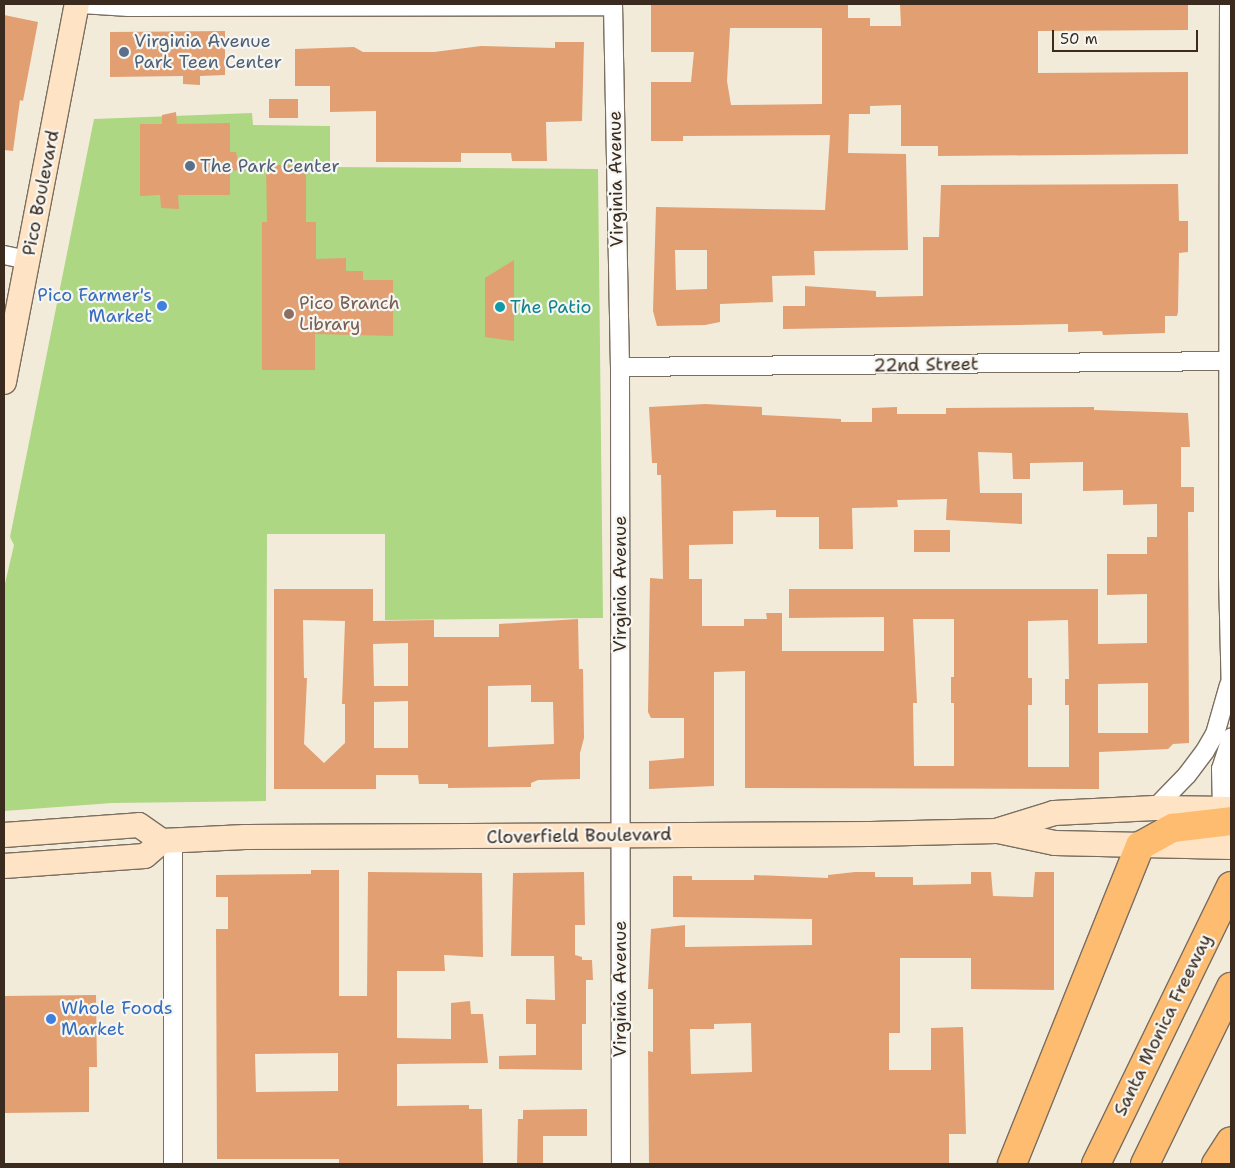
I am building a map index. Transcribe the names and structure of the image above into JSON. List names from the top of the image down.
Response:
{
  "streets": {
    "highway": ["Santa Monica Freeway"],
    "main road": ["Pico Boulevard", "Cloverfield Boulevard"],
    "street": ["Virginia Avenue", "22nd Street"]
  },
  "crossings": [
    ["Virginia Avenue", "22nd Street"],
    ["Virginia Avenue", "Cloverfield Boulevard"]
  ],
  "places": [
    "Virginia Avenue Park Teen Center",
    "The Park Center",
    "Pico Farmer's Market",
    "The Patio",
    "Pico Branch Library",
    "Whole Foods Market"
  ],
  "scale_bar": "50 m"
}
